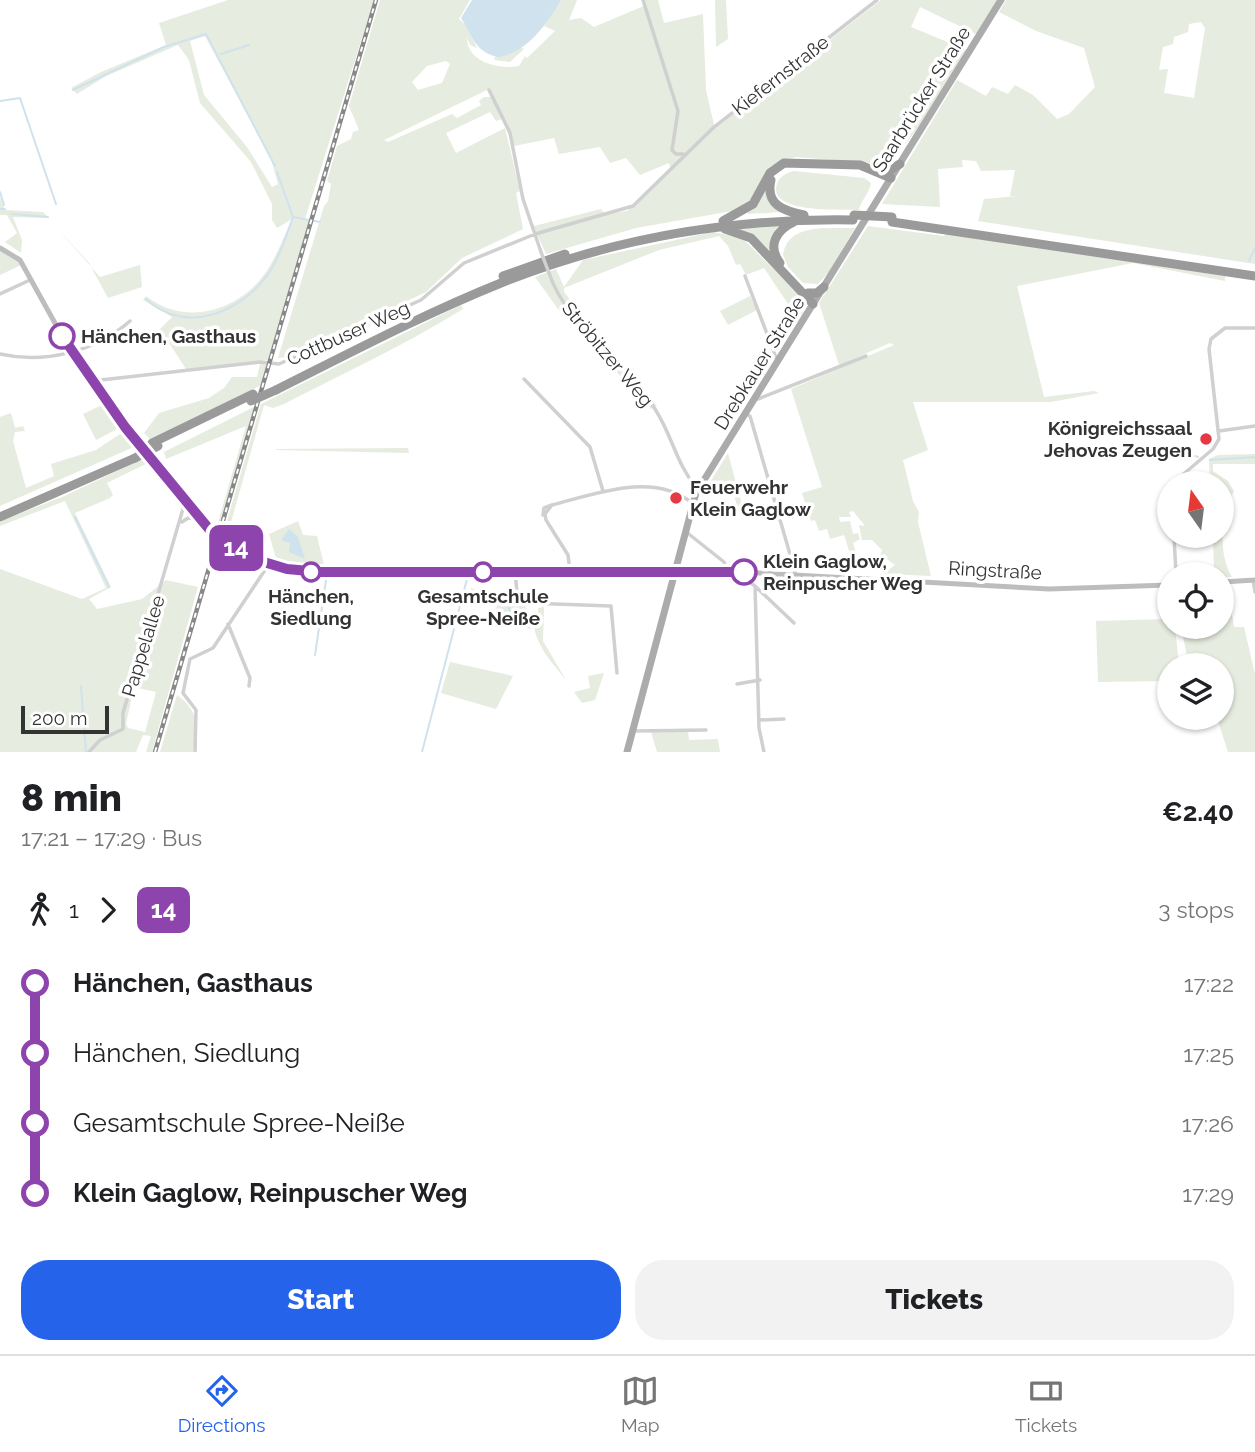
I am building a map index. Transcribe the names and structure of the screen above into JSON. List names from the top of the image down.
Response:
{
  "streets": {
    "main road": ["Saarbrücker Straße", "Drebkauer Straße", "Ringstraße"],
    "street": [
      "Kiefernstraße",
      "Cottbuser Weg",
      "Ströbitzer Weg",
      "Pappelallee"
    ]
  },
  "crossings": [
    ["Kiefernstraße", "Cottbuser Weg"],
    ["Kiefernstraße", "Ströbitzer Weg"],
    ["Saarbrücker Straße", "Drebkauer Straße"],
    ["Cottbuser Weg", "Ringstraße"],
    ["Ströbitzer Weg", "Drebkauer Straße"],
    ["Drebkauer Straße", "Ringstraße"],
    ["Ringstraße", "Pappelallee"]
  ],
  "places": [
    "Hänchen, Gasthaus",
    "Königreichssaal Jehovas Zeugen",
    "Feuerwehr Klein Gaglow",
    "Hänchen, Siedlung",
    "Gesamtschule Spree-Neiße",
    "Klein Gaglow, Reinpuscher Weg"
  ],
  "lines": ["bus line 14"],
  "scale_bar": "200 m",
  "north": "top",
  "page": {
    "on_map": "14",
    "scale": "200 m",
    "heading": ["8 min", "17:21 – 17:29 · Bus", "€2.40"],
    "legs": ["1", "14", "3 stops"],
    "list": [
      {
        "name": "Hänchen, Gasthaus",
        "value": "17:22"
      },
      {
        "name": "Hänchen, Siedlung",
        "value": "17:25"
      },
      {
        "name": "Gesamtschule Spree-Neiße",
        "value": "17:26"
      },
      {
        "name": "Klein Gaglow, Reinpuscher Weg",
        "value": "17:29"
      }
    ],
    "buttons": ["Start", "Tickets"],
    "tabs": ["Directions", "Map", "Tickets"]
  }
}
